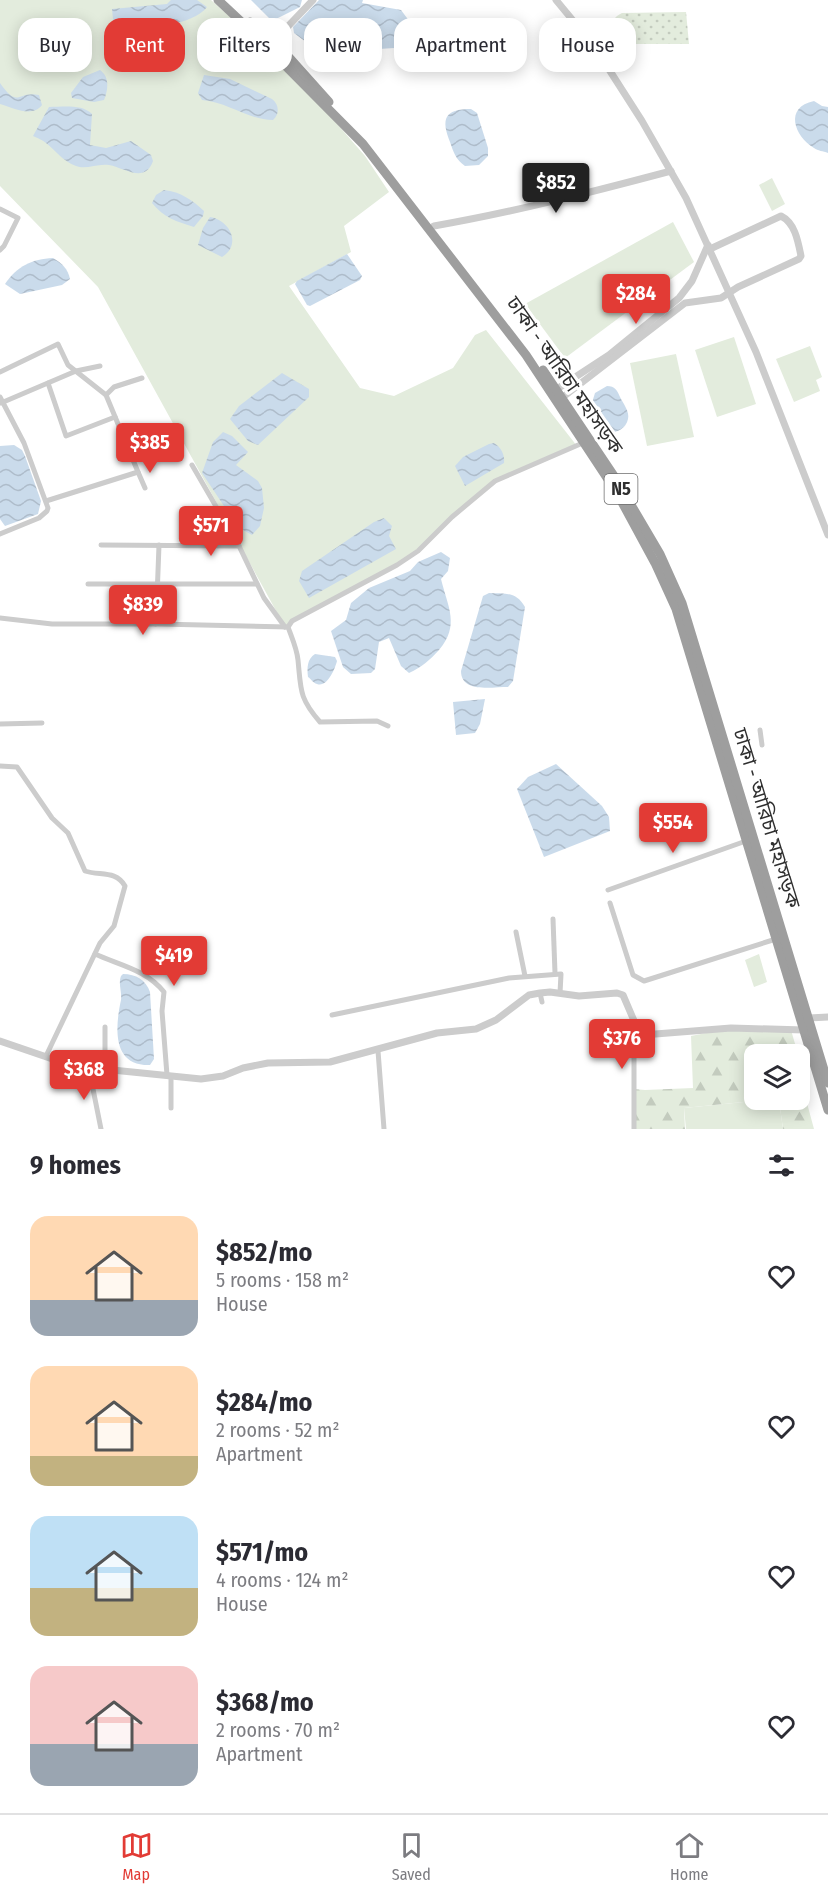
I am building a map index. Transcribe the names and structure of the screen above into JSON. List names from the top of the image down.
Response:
{
  "streets": {
    "highway": ["ঢাকা - আরিচা মহাসড়ক", "N5"]
  },
  "crossings": [
    ["ঢাকা - আরিচা মহাসড়ক", "N5"]
  ],
  "page": {
    "chip": [
      "Buy",
      "Rent",
      "Filters",
      "New",
      "Apartment",
      "House"
    ],
    "price": [
      "$852",
      "$284",
      "$385",
      "$571",
      "$839",
      "$554",
      "$419",
      "$376",
      "$368"
    ],
    "heading": "9 homes",
    "list": [
      {
        "name": "$852/mo",
        "note": "5 rooms · 158 m² · House"
      },
      {
        "name": "$284/mo",
        "note": "2 rooms · 52 m² · Apartment"
      },
      {
        "name": "$571/mo",
        "note": "4 rooms · 124 m² · House"
      },
      {
        "name": "$368/mo",
        "note": "2 rooms · 70 m² · Apartment"
      }
    ],
    "tabs": ["Map", "Saved", "Home"]
  }
}
